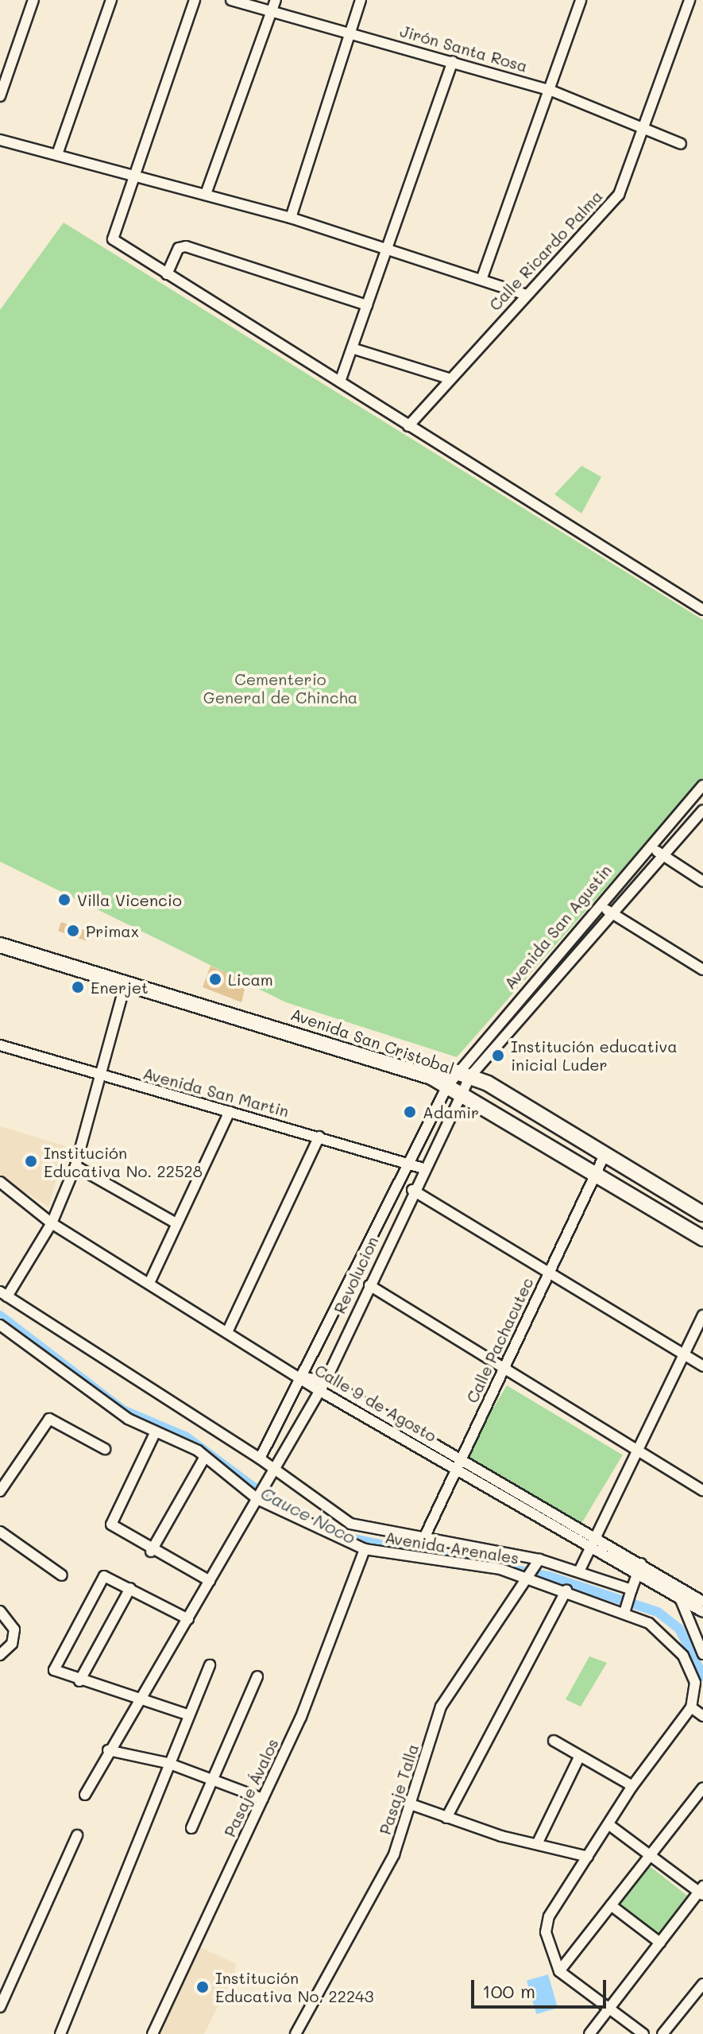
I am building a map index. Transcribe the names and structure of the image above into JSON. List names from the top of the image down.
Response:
{
  "streets": {
    "highway": ["Avenida San Cristobal"],
    "street": [
      "Jirón Santa Rosa",
      "Calle Ricardo Palma",
      "Avenida San Agustin",
      "Avenida San Martin",
      "Revolucion",
      "Calle Pachacutec",
      "Calle 9 de Agosto",
      "Avenida Arenales",
      "Pasaje Ávalos",
      "Pasaje Talla"
    ]
  },
  "crossings": [
    ["Jirón Santa Rosa", "Calle Ricardo Palma"],
    ["Avenida San Agustin", "Avenida San Cristobal"],
    ["Avenida San Agustin", "Revolucion"],
    ["Avenida San Cristobal", "Revolucion"],
    ["Avenida San Cristobal", "Calle Pachacutec"],
    ["Avenida San Martin", "Revolucion"],
    ["Revolucion", "Calle 9 de Agosto"],
    ["Revolucion", "Avenida Arenales"],
    ["Calle Pachacutec", "Calle 9 de Agosto"],
    ["Avenida Arenales", "Pasaje Ávalos"],
    ["Avenida Arenales", "Pasaje Talla"]
  ],
  "water": ["Cauce Noco"],
  "parks": ["Cementerio General de Chincha"],
  "places": [
    "Villa Vicencio",
    "Primax",
    "Licam",
    "Enerjet",
    "Institución educativa inicial Luder",
    "Adamir",
    "Institución Educativa No. 22528",
    "Institución Educativa No. 22243"
  ],
  "scale_bar": "100 m"
}
